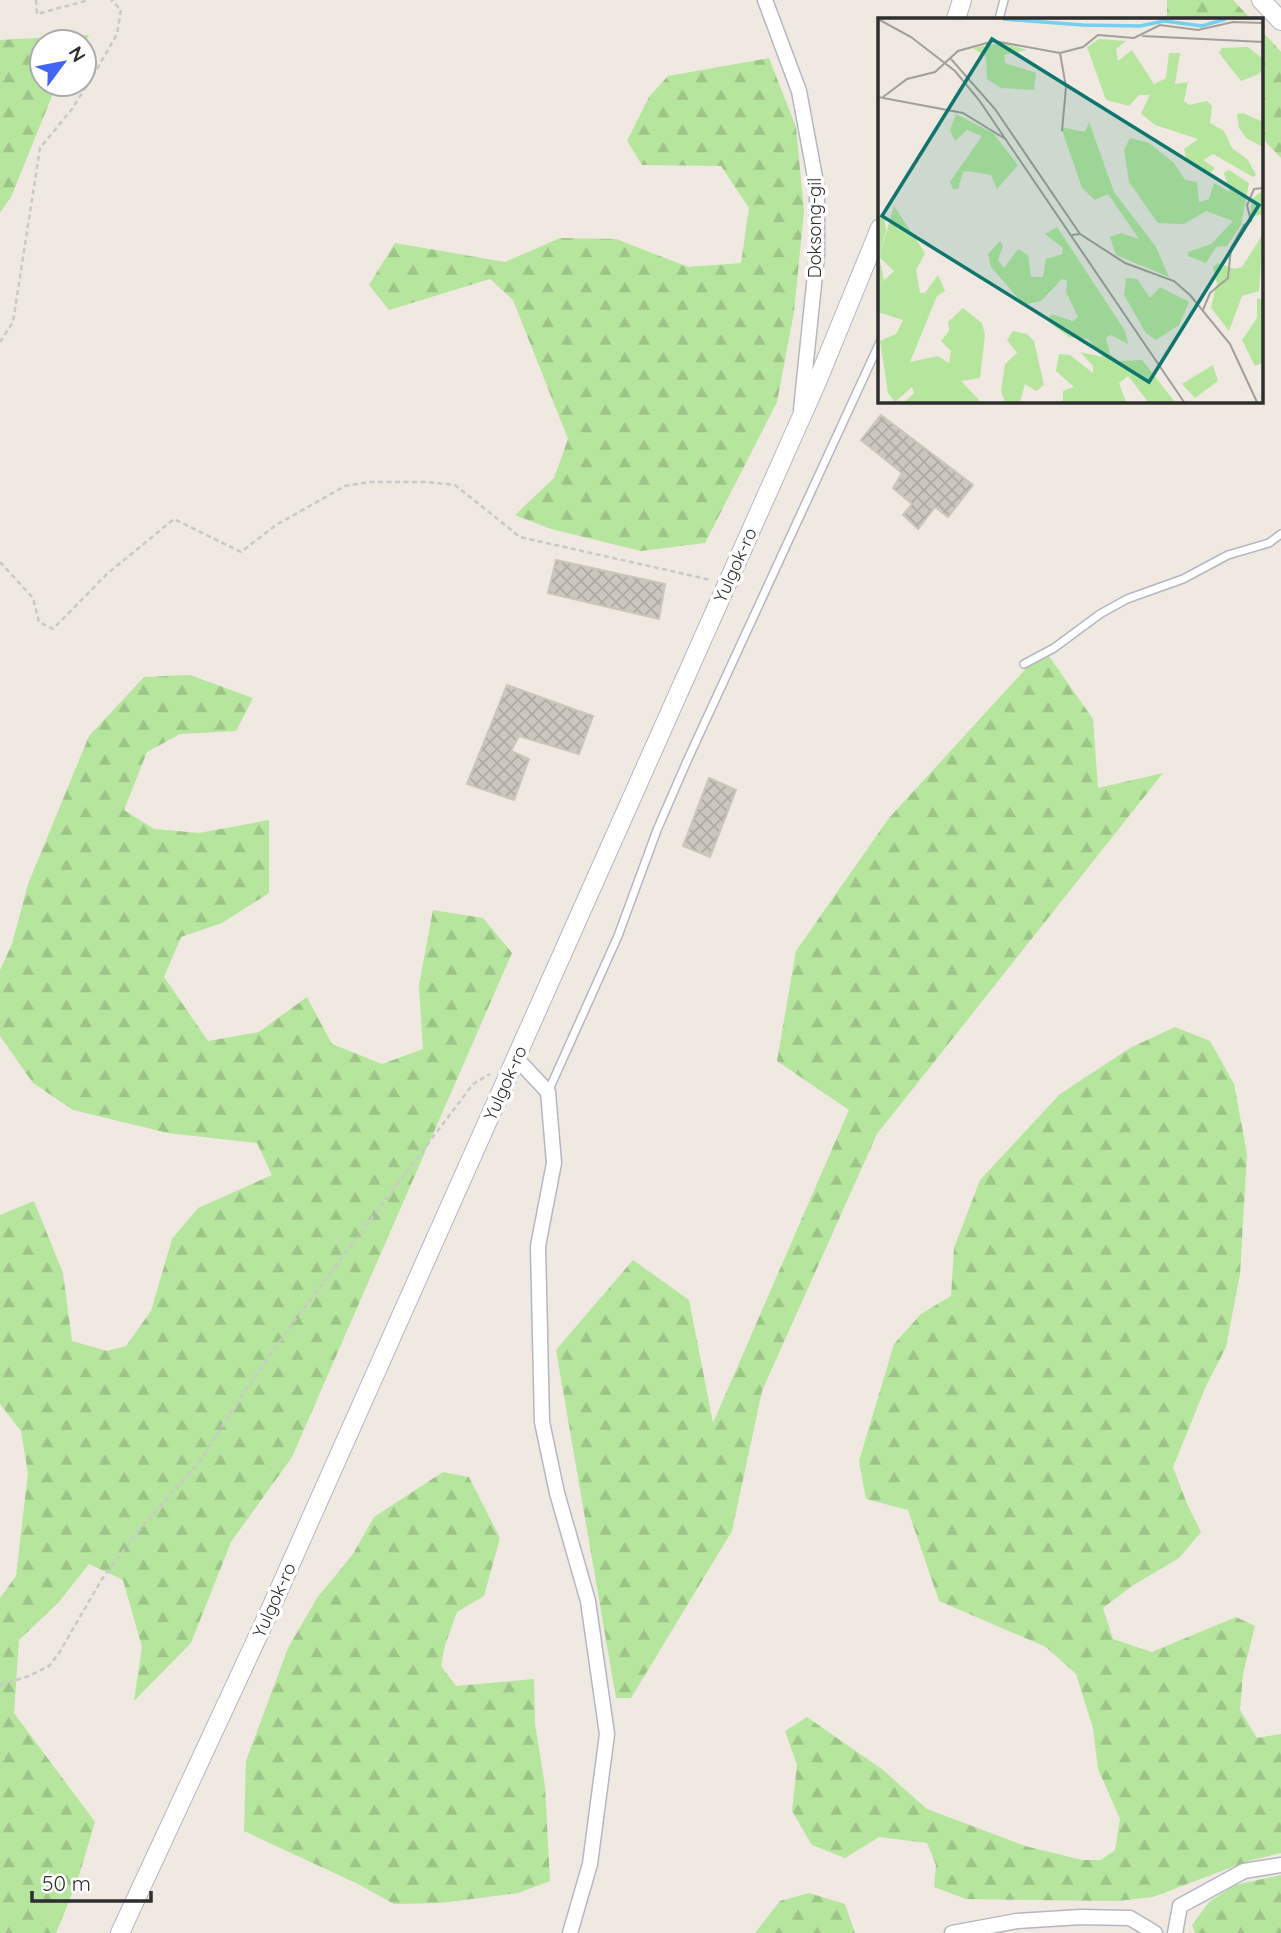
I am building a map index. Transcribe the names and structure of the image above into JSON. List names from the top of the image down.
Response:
{
  "streets": {
    "street": ["Doksong-gil", "Yulgok-ro"]
  },
  "crossings": [
    ["Doksong-gil", "Yulgok-ro"]
  ],
  "scale_bar": "50 m",
  "north": "top right"
}
